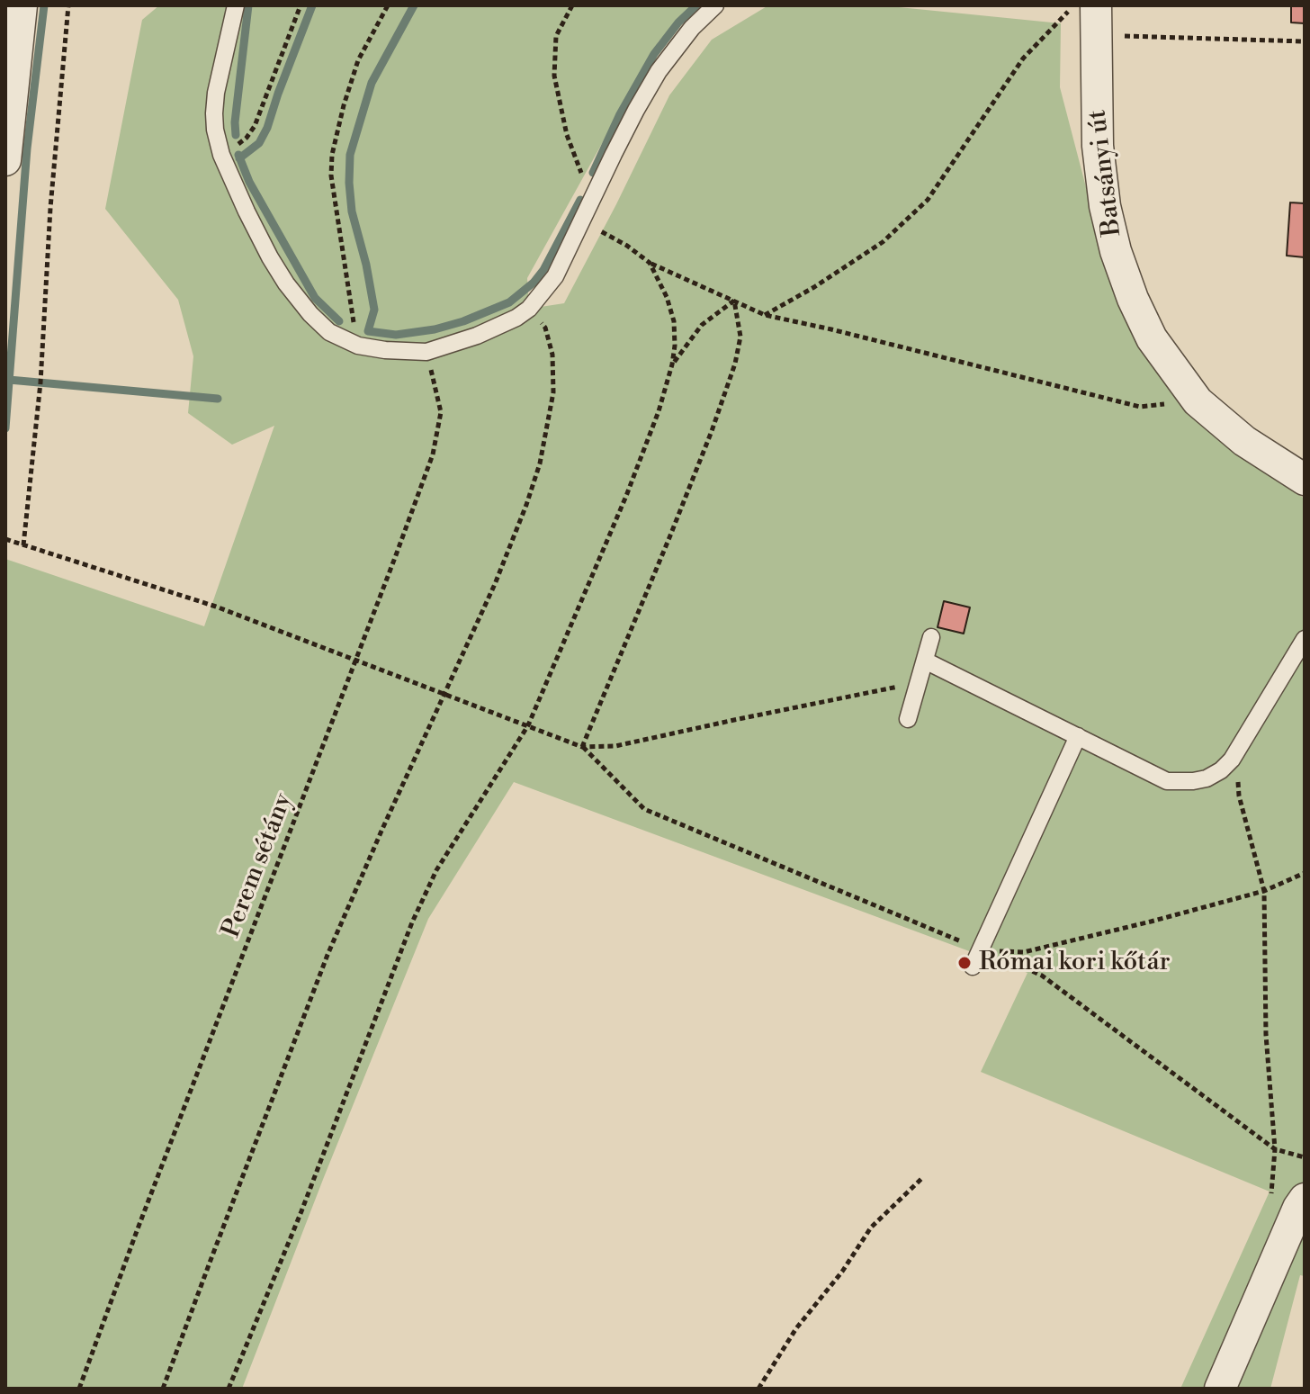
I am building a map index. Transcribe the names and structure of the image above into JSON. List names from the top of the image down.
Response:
{
  "streets": {
    "street": ["Batsányi út"],
    "path": ["Perem sétány"]
  },
  "places": ["Római kori kőtár"]
}
